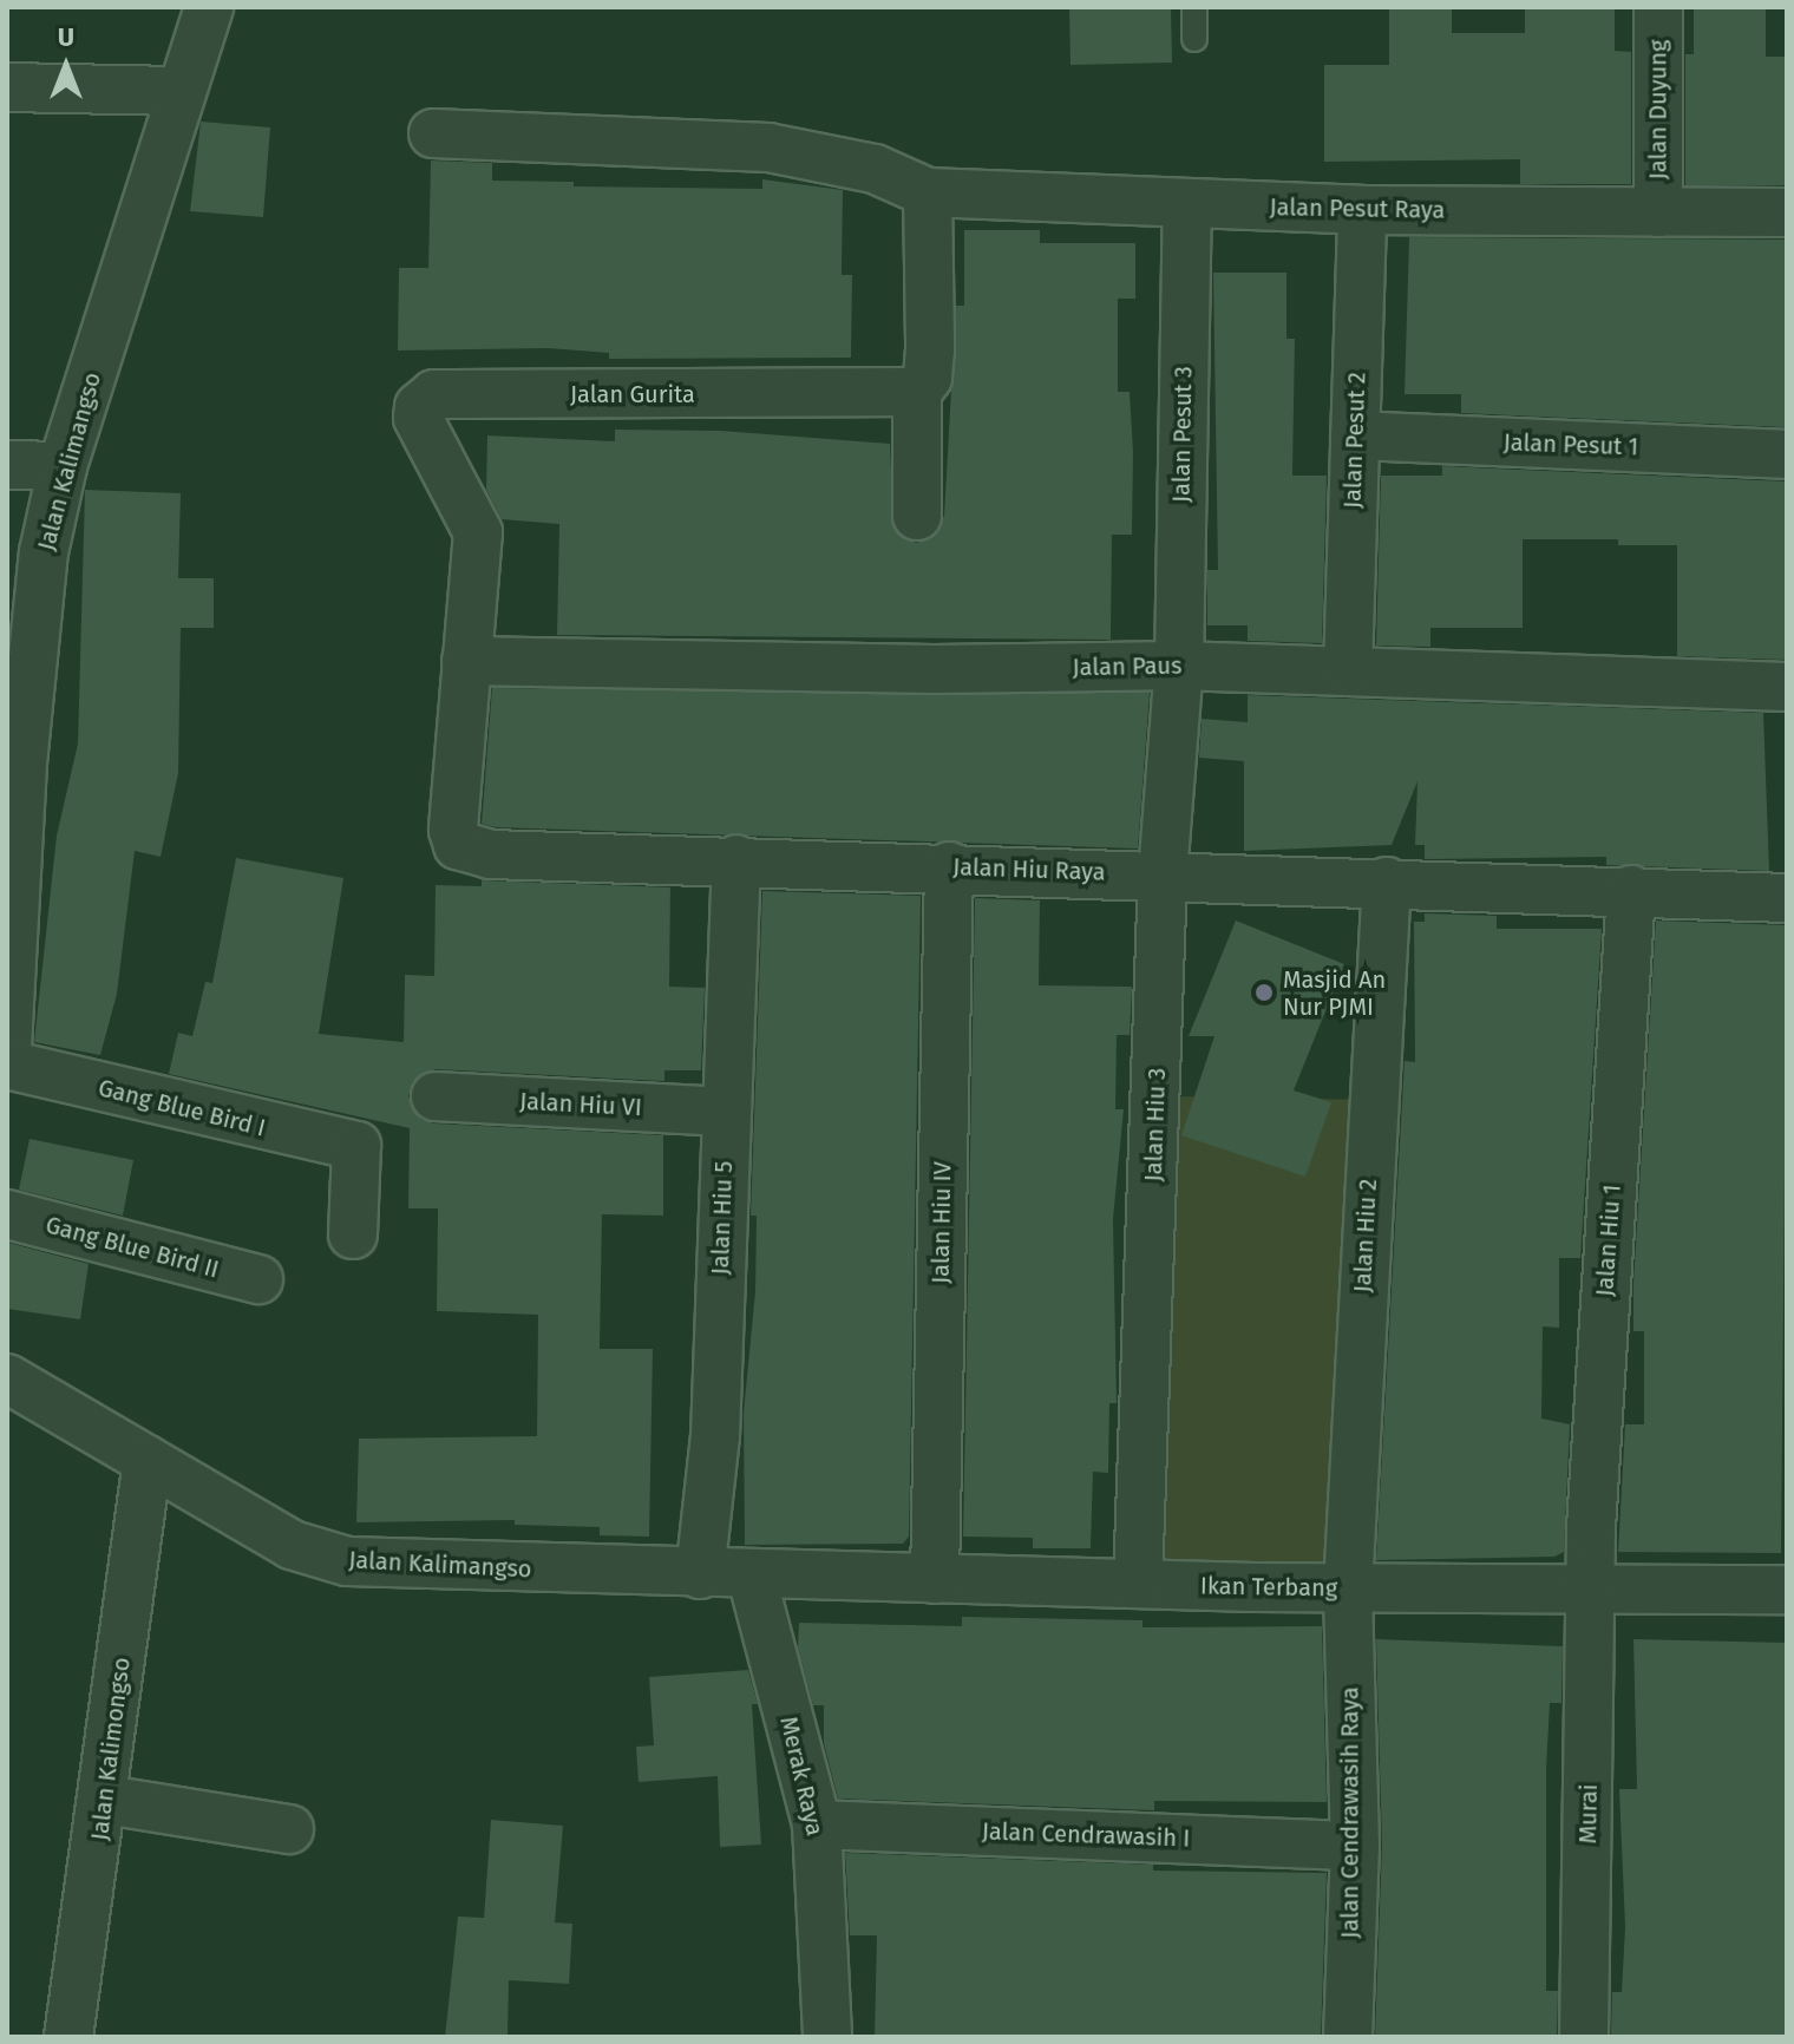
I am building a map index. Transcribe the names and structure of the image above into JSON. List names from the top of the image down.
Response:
{
  "streets": {
    "street": [
      "Jalan Duyung",
      "Jalan Pesut Raya",
      "Jalan Gurita",
      "Jalan Pesut 3",
      "Jalan Pesut 2",
      "Jalan Pesut 1",
      "Jalan Kalimangso",
      "Jalan Paus",
      "Jalan Hiu Raya",
      "Jalan Hiu VI",
      "Gang Blue Bird I",
      "Jalan Hiu 3",
      "Jalan Hiu 5",
      "Jalan Hiu IV",
      "Jalan Hiu 2",
      "Jalan Hiu 1",
      "Gang Blue Bird II",
      "Ikan Terbang",
      "Jalan Kalimongso",
      "Merak Raya",
      "Jalan Cendrawasih Raya",
      "Murai",
      "Jalan Cendrawasih I"
    ]
  },
  "crossings": [
    ["Jalan Duyung", "Jalan Pesut Raya"],
    ["Jalan Pesut Raya", "Jalan Pesut 3"],
    ["Jalan Pesut Raya", "Jalan Pesut 2"],
    ["Jalan Gurita", "Jalan Paus"],
    ["Jalan Gurita", "Jalan Hiu Raya"],
    ["Jalan Pesut 3", "Jalan Paus"],
    ["Jalan Pesut 3", "Jalan Hiu 3"],
    ["Jalan Pesut 2", "Jalan Pesut 1"],
    ["Jalan Pesut 2", "Jalan Paus"],
    ["Jalan Kalimangso", "Jalan Hiu 5"],
    ["Jalan Kalimangso", "Ikan Terbang"],
    ["Jalan Kalimangso", "Jalan Kalimongso"],
    ["Jalan Kalimangso", "Merak Raya"],
    ["Jalan Paus", "Jalan Hiu Raya"],
    ["Jalan Paus", "Jalan Hiu 3"],
    ["Jalan Hiu Raya", "Jalan Hiu 3"],
    ["Jalan Hiu Raya", "Jalan Hiu 5"],
    ["Jalan Hiu Raya", "Jalan Hiu IV"],
    ["Jalan Hiu Raya", "Jalan Hiu 2"],
    ["Jalan Hiu Raya", "Jalan Hiu 1"],
    ["Jalan Hiu VI", "Jalan Hiu 5"],
    ["Jalan Hiu 3", "Ikan Terbang"],
    ["Jalan Hiu IV", "Ikan Terbang"],
    ["Jalan Hiu 2", "Ikan Terbang"],
    ["Jalan Hiu 2", "Jalan Cendrawasih Raya"],
    ["Jalan Hiu 1", "Ikan Terbang"],
    ["Jalan Hiu 1", "Murai"],
    ["Ikan Terbang", "Merak Raya"],
    ["Ikan Terbang", "Jalan Cendrawasih Raya"],
    ["Ikan Terbang", "Murai"],
    ["Merak Raya", "Jalan Cendrawasih I"],
    ["Jalan Cendrawasih Raya", "Jalan Cendrawasih I"]
  ],
  "places": ["Masjid An Nur PJMI"],
  "north": "top"
}
